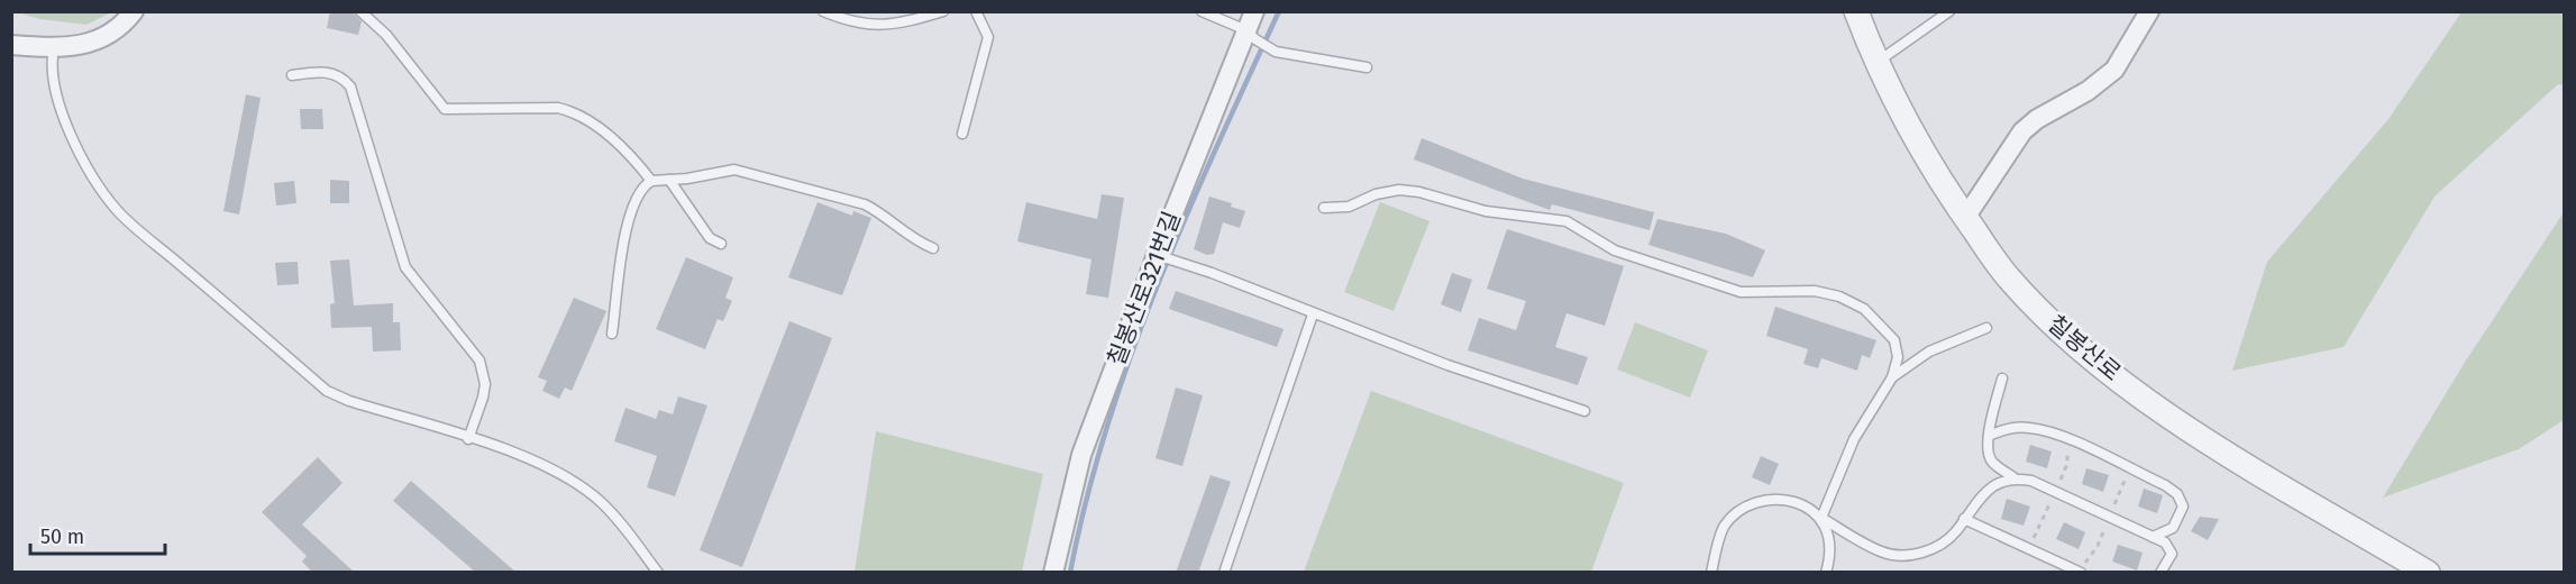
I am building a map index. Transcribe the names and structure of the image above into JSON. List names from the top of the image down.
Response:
{
  "streets": {
    "street": ["칠봉산로321번길", "칠봉산로"]
  },
  "scale_bar": "50 m"
}
